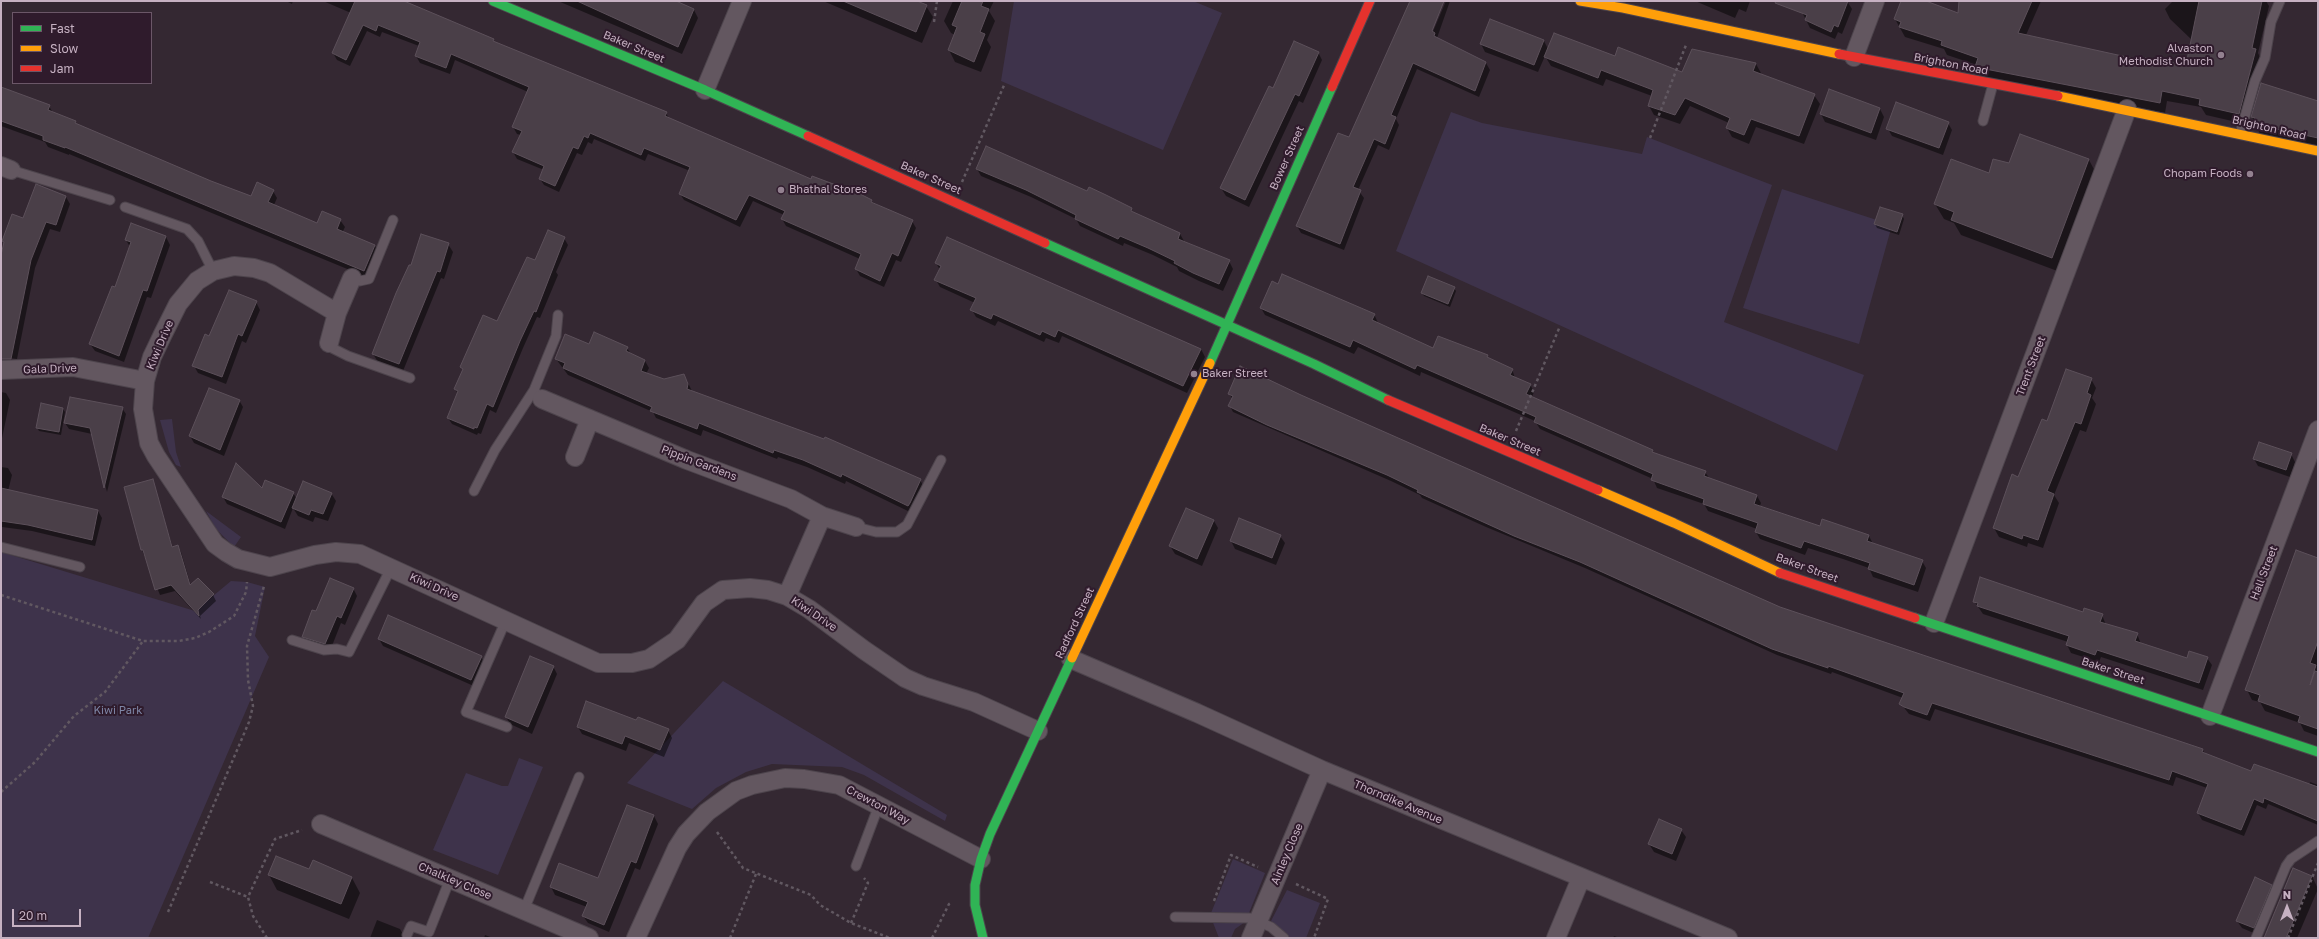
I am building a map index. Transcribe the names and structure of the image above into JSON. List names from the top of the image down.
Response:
{
  "streets": {
    "street": [
      "Baker Street",
      "Brighton Road",
      "Bower Street",
      "Kiwi Drive",
      "Trent Street",
      "Gala Drive",
      "Pippin Gardens",
      "Hall Street",
      "Radford Street",
      "Thorndike Avenue",
      "Crewton Way",
      "Ainley Close",
      "Chalkley Close"
    ]
  },
  "crossings": [
    ["Baker Street", "Bower Street"],
    ["Baker Street", "Trent Street"],
    ["Baker Street", "Hall Street"],
    ["Baker Street", "Radford Street"],
    ["Brighton Road", "Trent Street"],
    ["Bower Street", "Radford Street"],
    ["Kiwi Drive", "Gala Drive"],
    ["Kiwi Drive", "Radford Street"],
    ["Radford Street", "Thorndike Avenue"],
    ["Radford Street", "Crewton Way"],
    ["Thorndike Avenue", "Ainley Close"]
  ],
  "parks": ["Kiwi Park"],
  "places": [
    "Alvaston Methodist Church",
    "Chopam Foods",
    "Bhathal Stores",
    "Baker Street"
  ],
  "legend": ["Fast", "Slow", "Jam"],
  "scale_bar": "20 m",
  "north": "top"
}
